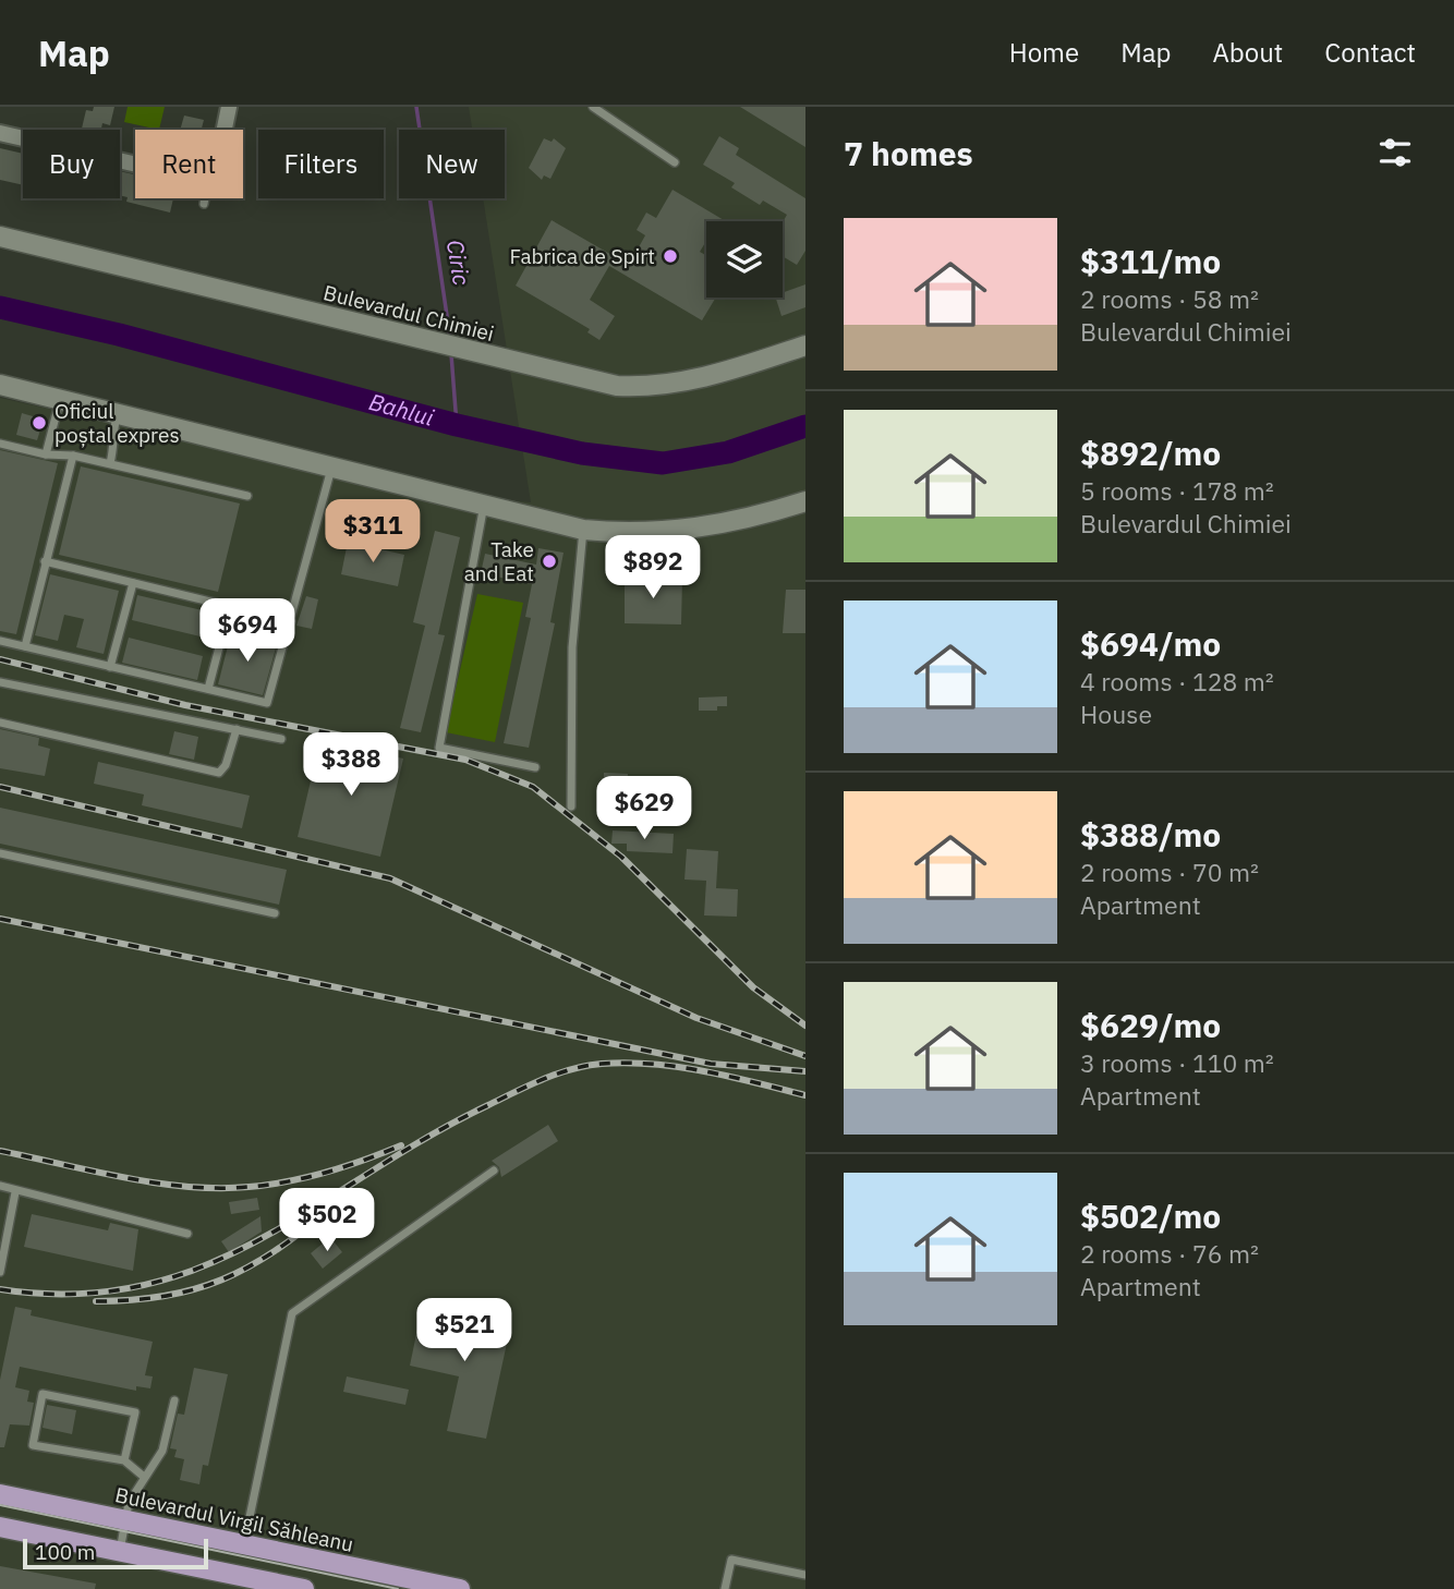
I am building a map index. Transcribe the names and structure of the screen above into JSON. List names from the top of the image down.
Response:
{
  "streets": {
    "main road": ["Bulevardul Virgil Săhleanu"],
    "street": ["Bulevardul Chimiei"]
  },
  "water": ["Ciric", "Bahlui"],
  "places": ["Fabrica de Spirt", "Oficiul poștal expres", "Take and Eat"],
  "scale_bar": "100 m",
  "page": {
    "header": "Map",
    "nav": [
      "Home",
      "Map",
      "About",
      "Contact"
    ],
    "heading": "7 homes",
    "chip": [
      "Buy",
      "Rent",
      "Filters",
      "New"
    ],
    "list": [
      {
        "name": "$311/mo",
        "note": "2 rooms · 58 m² · Bulevardul Chimiei"
      },
      {
        "name": "$892/mo",
        "note": "5 rooms · 178 m² · Bulevardul Chimiei"
      },
      {
        "name": "$694/mo",
        "note": "4 rooms · 128 m² · House"
      },
      {
        "name": "$388/mo",
        "note": "2 rooms · 70 m² · Apartment"
      },
      {
        "name": "$629/mo",
        "note": "3 rooms · 110 m² · Apartment"
      },
      {
        "name": "$502/mo",
        "note": "2 rooms · 76 m² · Apartment"
      }
    ],
    "price": [
      "$311",
      "$892",
      "$694",
      "$388",
      "$629",
      "$502",
      "$521"
    ],
    "scale": "100 m"
  }
}
